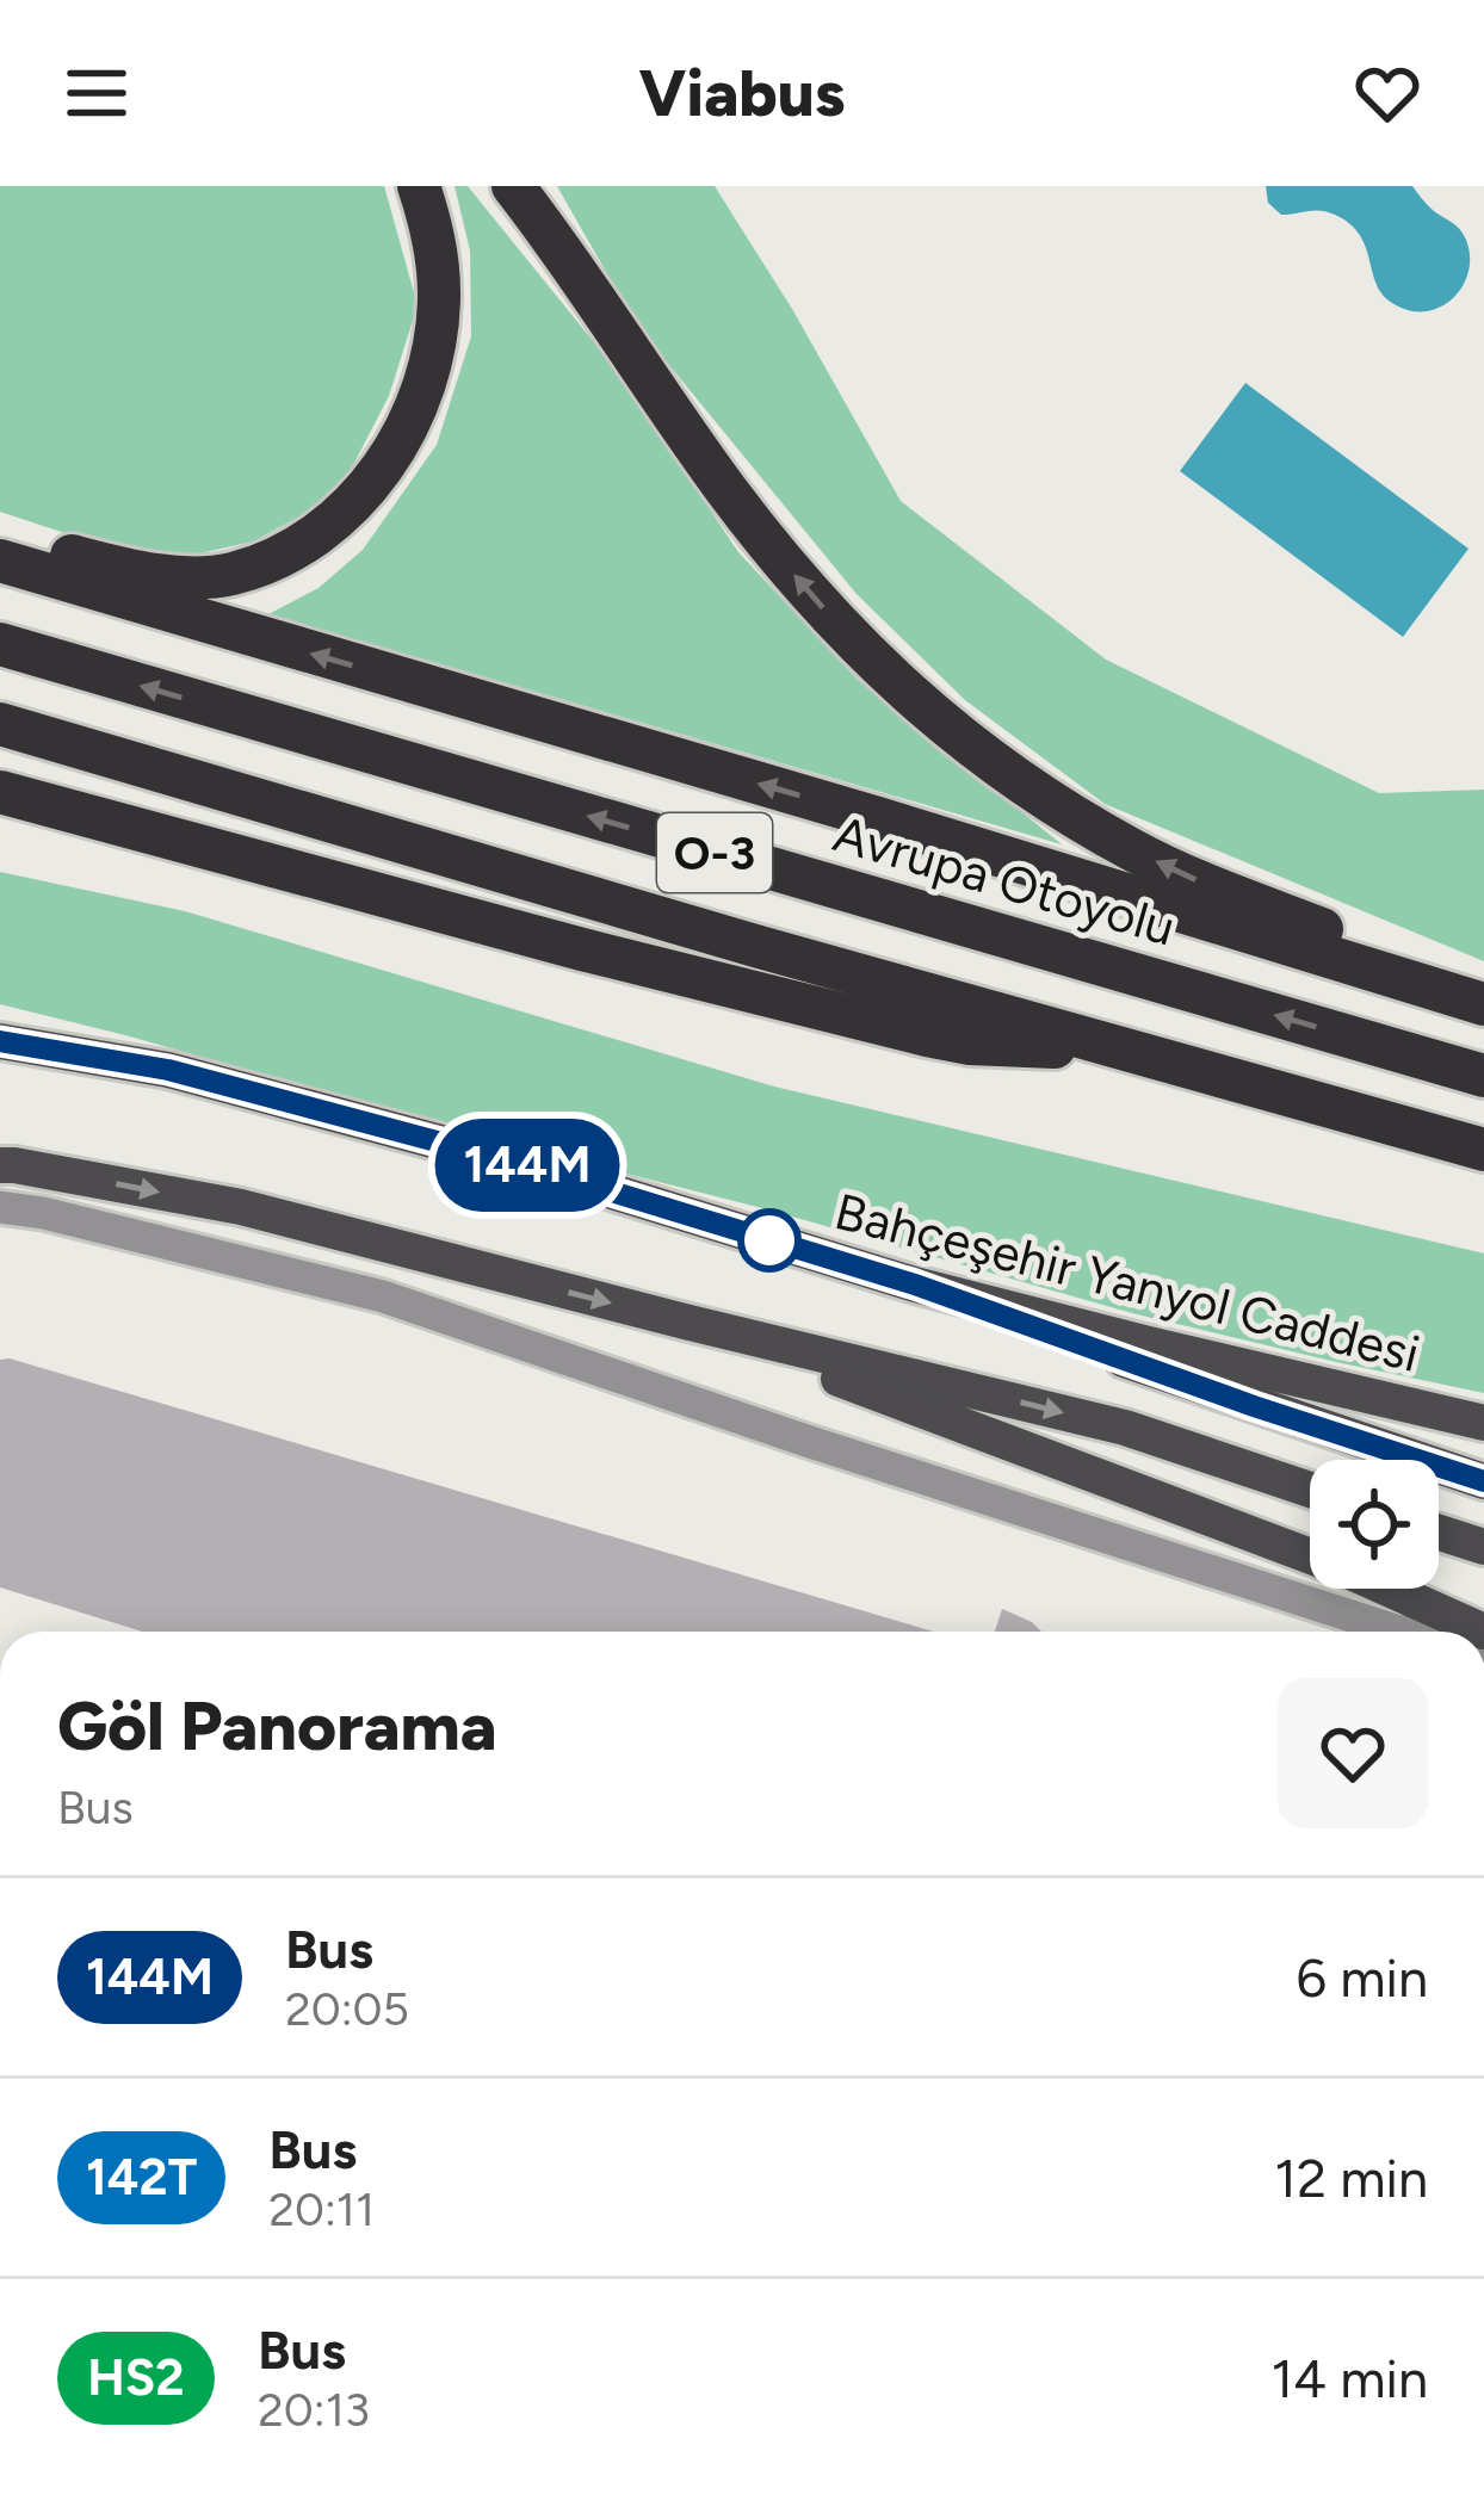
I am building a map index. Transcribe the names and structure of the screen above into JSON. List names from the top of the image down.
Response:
{
  "streets": {
    "highway": ["O-3", "Avrupa Otoyolu"],
    "main road": ["Bahçeşehir Yanyol Caddesi"]
  },
  "lines": ["bus line 144M"],
  "page": {
    "header": "Viabus",
    "on_map": "144M",
    "heading": ["Göl Panorama", "Bus"],
    "list": [
      {
        "mark": "144M",
        "name": "Bus",
        "note": "20:05",
        "value": "6 min"
      },
      {
        "mark": "142T",
        "name": "Bus",
        "note": "20:11",
        "value": "12 min"
      },
      {
        "mark": "HS2",
        "name": "Bus",
        "note": "20:13",
        "value": "14 min"
      }
    ]
  }
}
